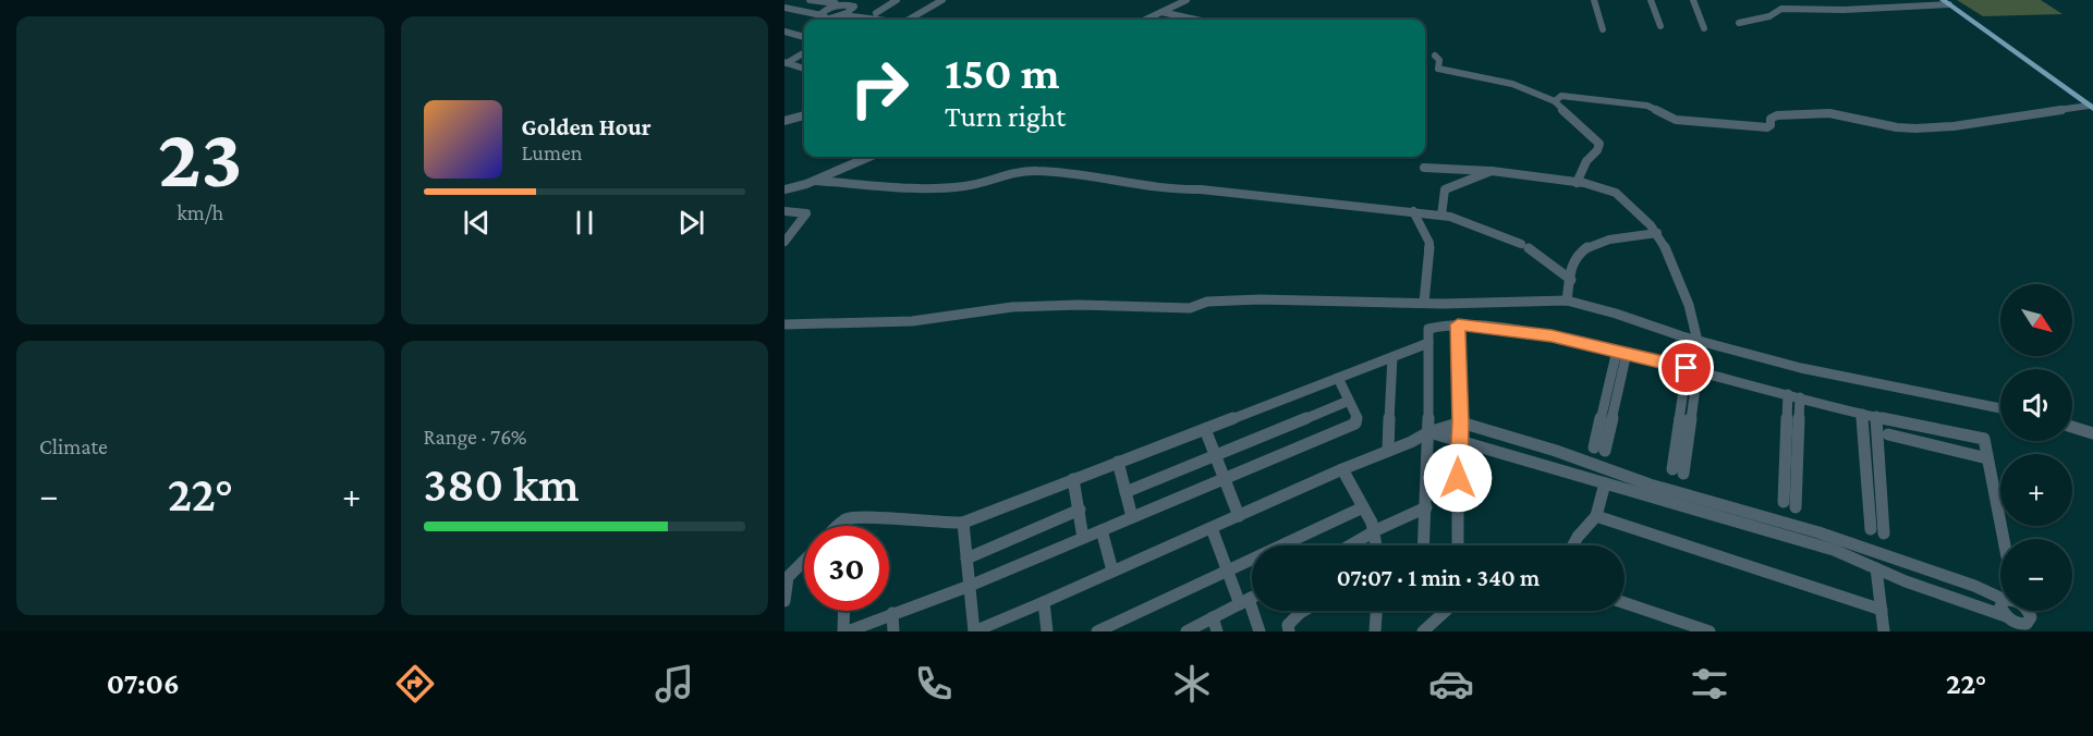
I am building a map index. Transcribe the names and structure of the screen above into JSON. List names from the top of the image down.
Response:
{
  "north": "bottom right",
  "page": {
    "tile": [
      ["23", "km/h"],
      "Climate",
      ["Range · 76%", "380 km"]
    ],
    "turn": ["150 m", "Turn right"],
    "song": ["Golden Hour", "Lumen"],
    "map_buttons": ["+", "−"],
    "heat": ["−", "22°", "+"],
    "limit": "30",
    "trip": "07:07 · 1 min · 340 m",
    "tabs": ["07:06", "22°"]
  }
}
